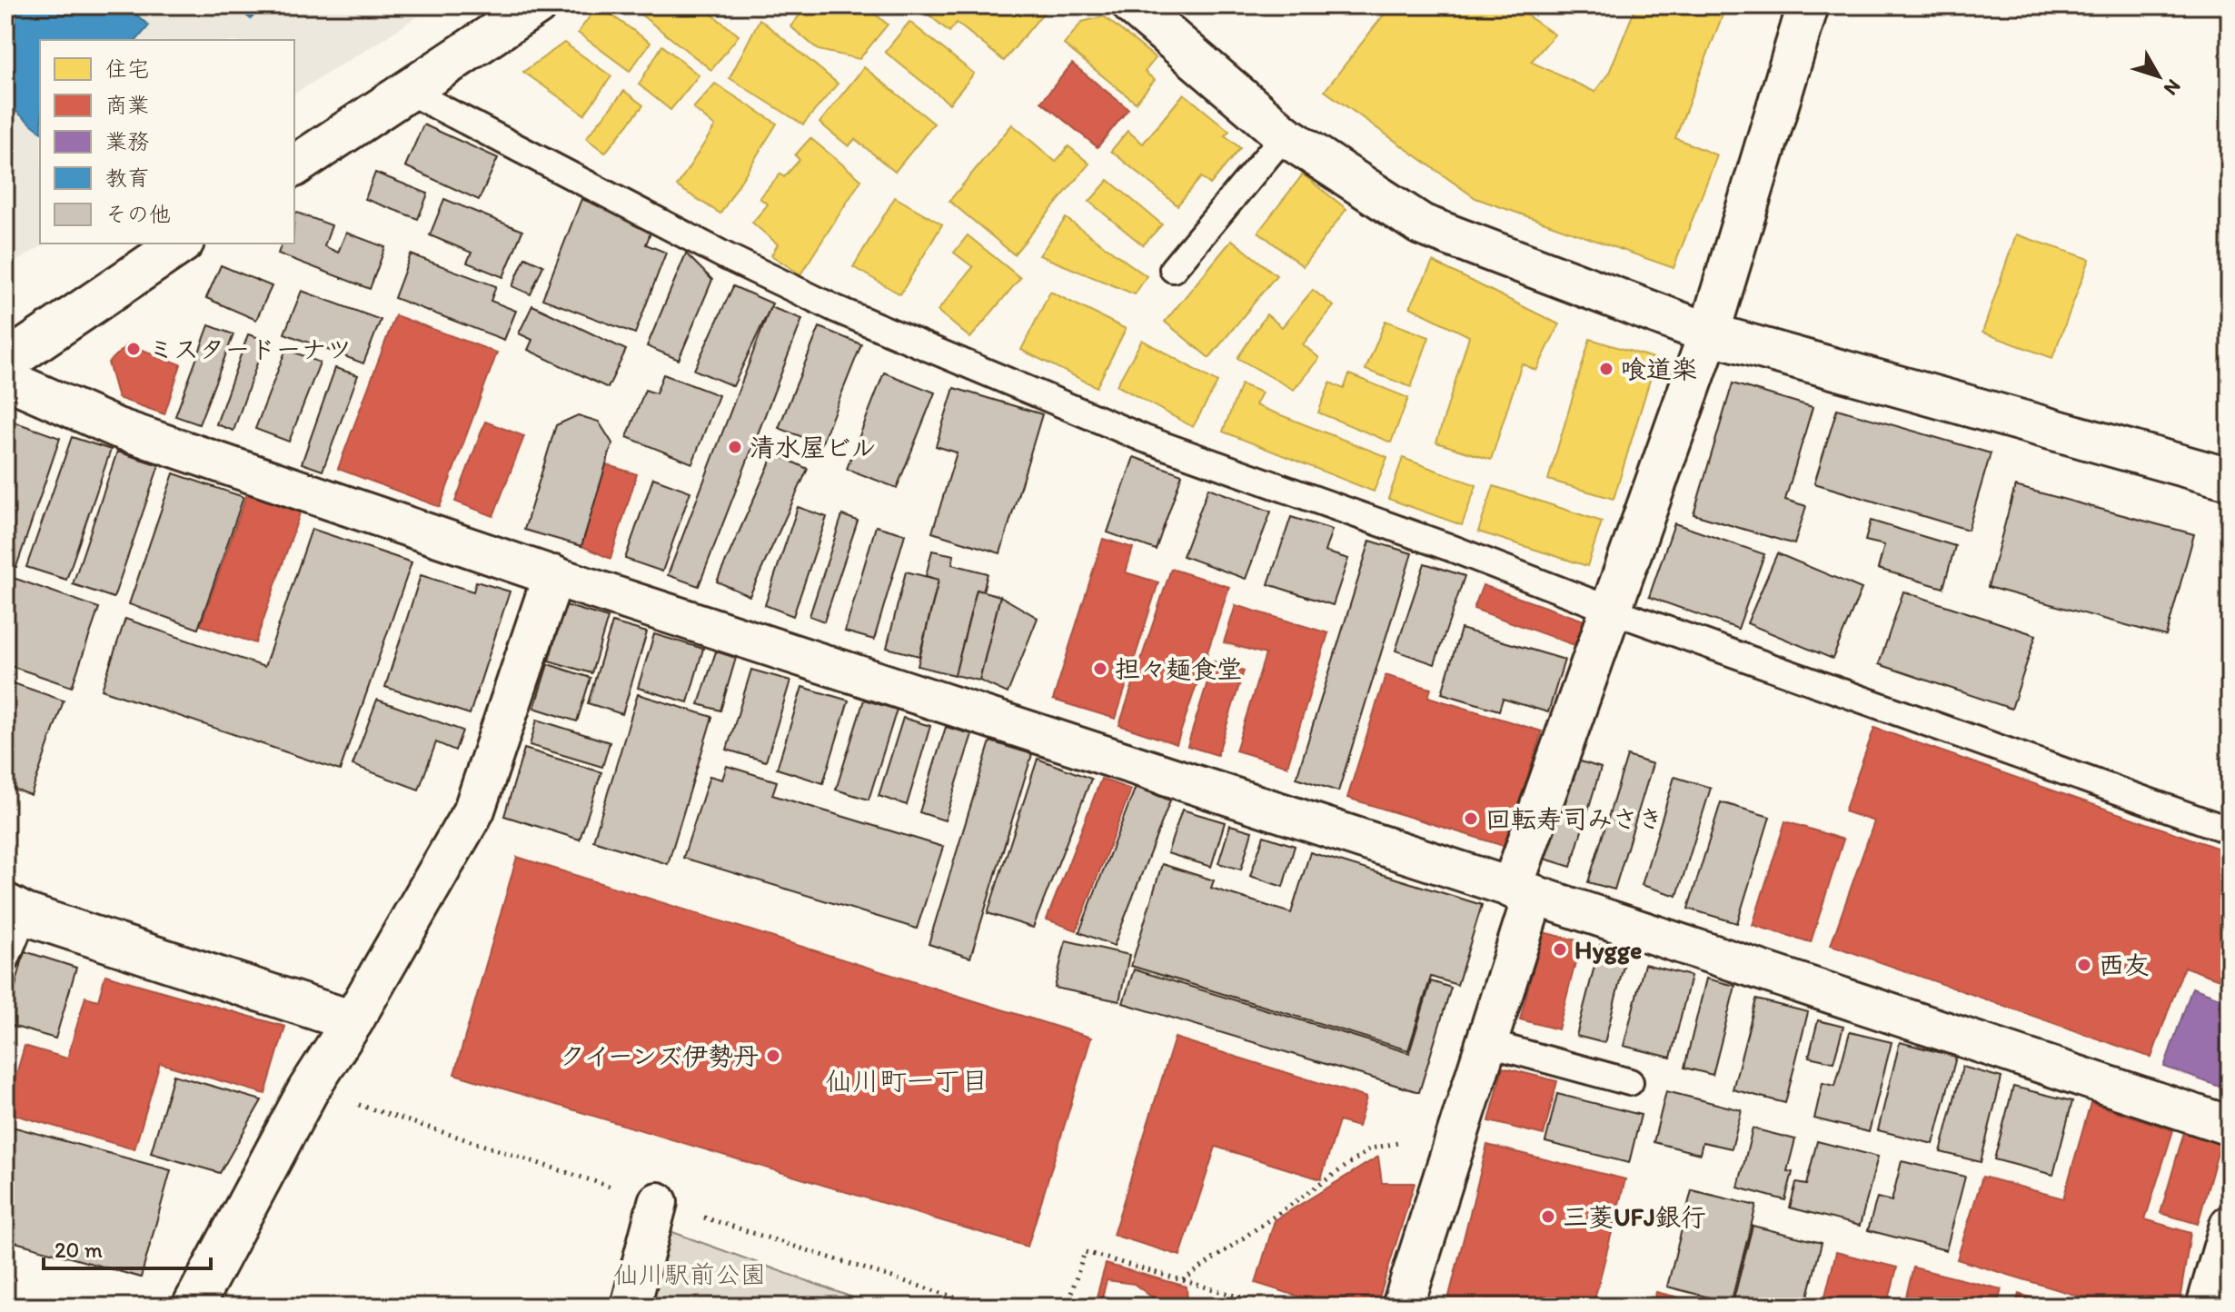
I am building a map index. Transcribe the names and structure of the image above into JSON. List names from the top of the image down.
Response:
{
  "districts": ["仙川町一丁目"],
  "parks": ["仙川駅前公園"],
  "places": [
    "ミスタードーナツ",
    "喰道楽",
    "清水屋ビル",
    "担々麺食堂",
    "回転寿司みさき",
    "Hygge",
    "西友",
    "クイーンズ伊勢丹",
    "三菱UFJ銀行"
  ],
  "legend": [
    "住宅",
    "商業",
    "業務",
    "教育",
    "その他"
  ],
  "scale_bar": "20 m",
  "north": "bottom right"
}
